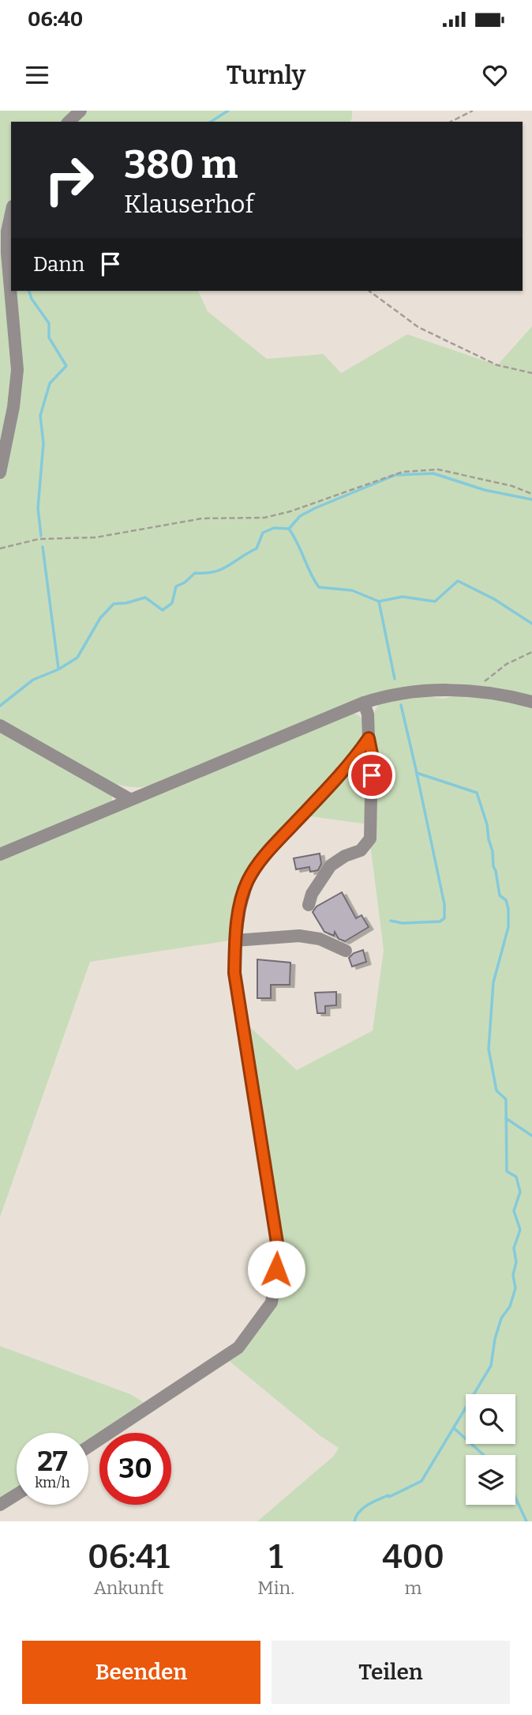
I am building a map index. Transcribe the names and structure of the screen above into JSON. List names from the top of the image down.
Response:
{
  "page": {
    "status": "06:40",
    "header": "Turnly",
    "turn": ["380 m", "Klauserhof"],
    "then": "Dann",
    "speed": "27 km/h",
    "limit": "30",
    "eta": [
      "06:41",
      "Ankunft",
      "1",
      "Min.",
      "400",
      "m"
    ],
    "buttons": ["Beenden", "Teilen"]
  }
}
